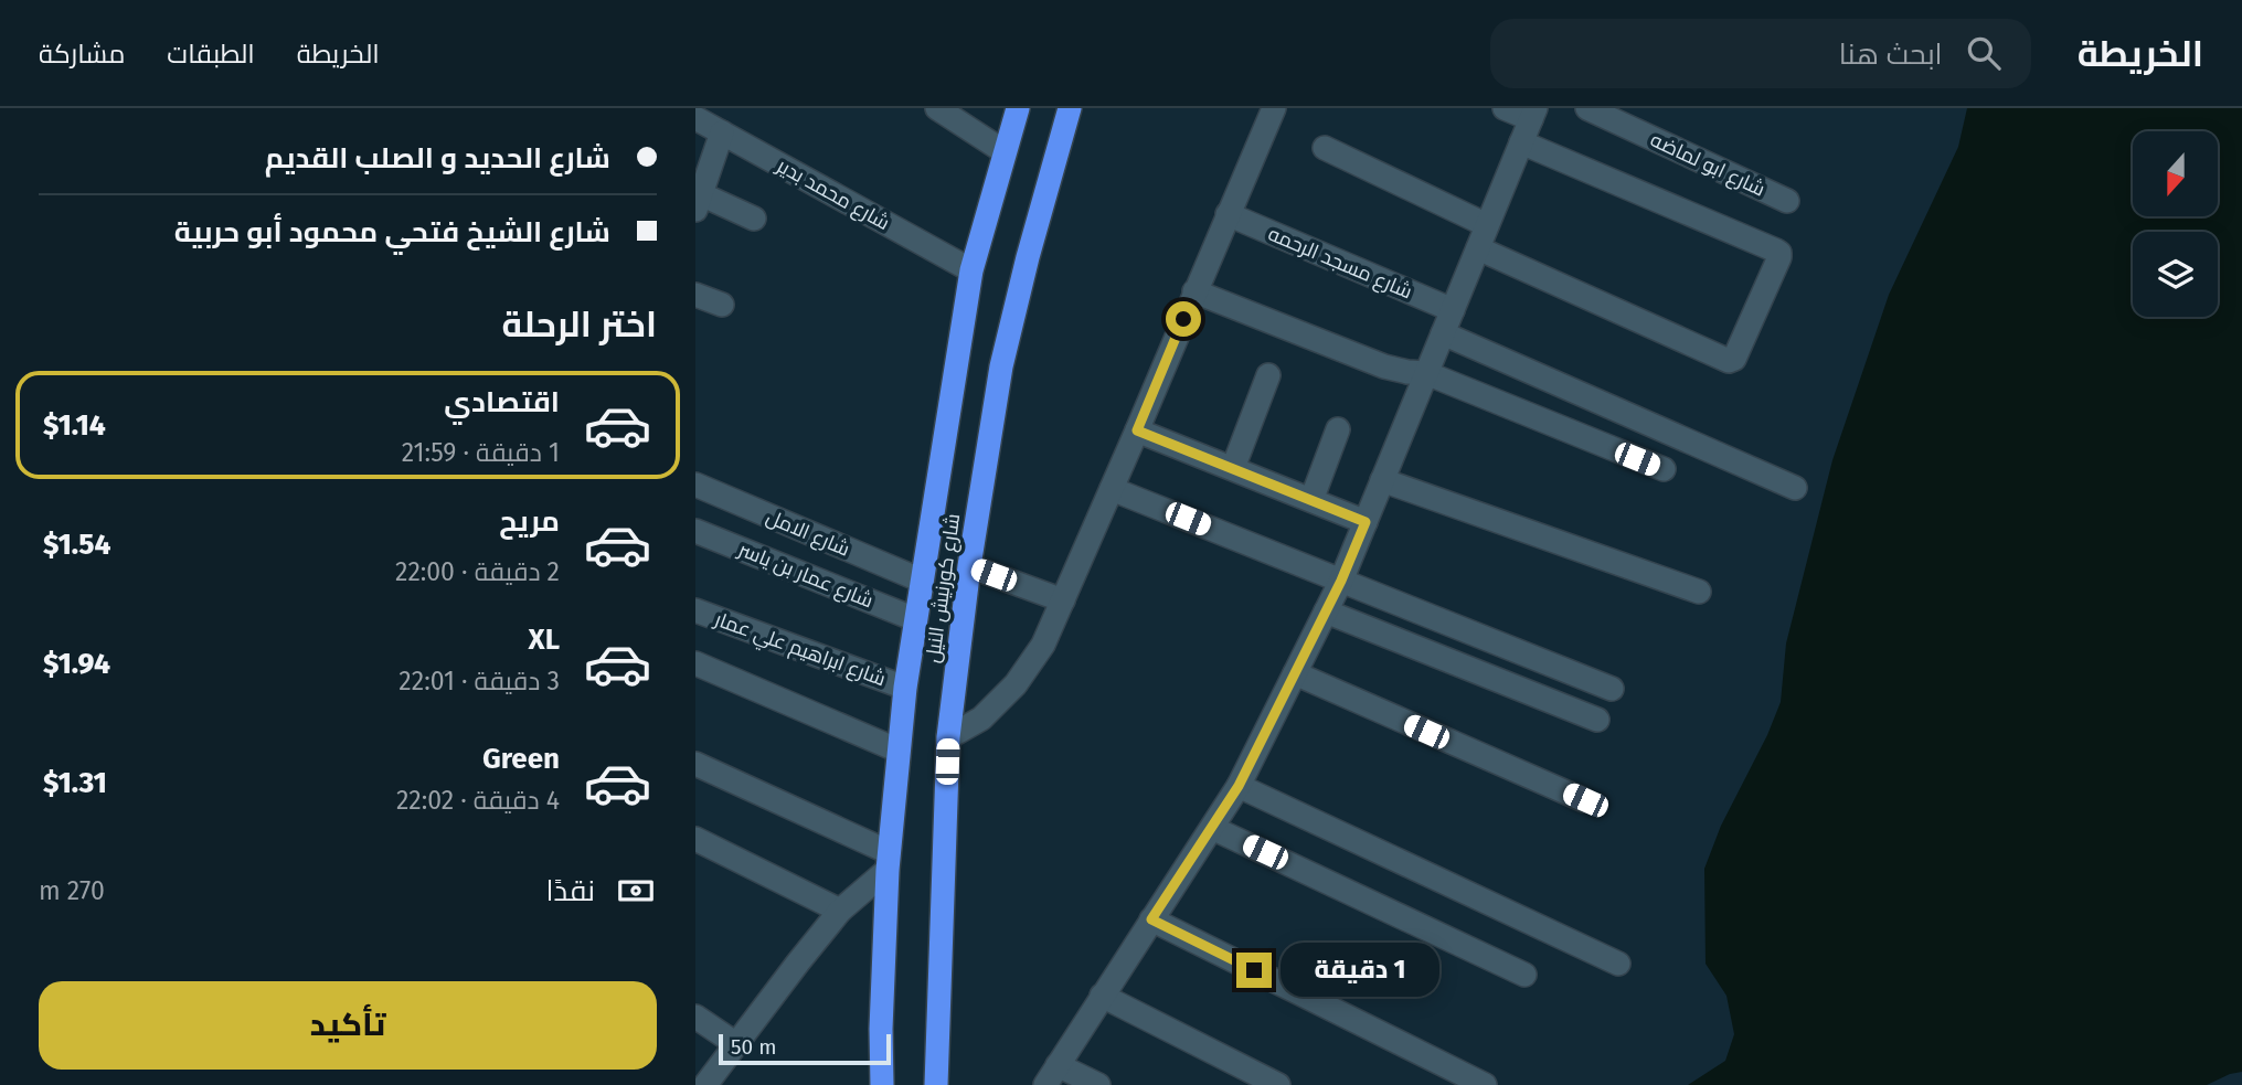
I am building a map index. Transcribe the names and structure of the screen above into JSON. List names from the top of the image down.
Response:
{
  "streets": {
    "highway": ["شارع كورنيش النيل"],
    "street": [
      "شارع ابو لماضه",
      "شارع محمد بدير",
      "شارع مسجد الرحمه",
      "شارع الامل",
      "شارع عمار بن ياسر",
      "شارع ابراهيم علي عمار"
    ]
  },
  "crossings": [
    ["شارع محمد بدير", "شارع كورنيش النيل"],
    ["شارع الامل", "شارع كورنيش النيل"],
    ["شارع عمار بن ياسر", "شارع كورنيش النيل"],
    ["شارع كورنيش النيل", "شارع ابراهيم علي عمار"]
  ],
  "scale_bar": "50 m",
  "north": "bottom",
  "page": {
    "header": "الخريطة",
    "search": "ابحث هنا",
    "nav": ["الخريطة", "الطبقات", "مشاركة"],
    "banner": ["شارع الحديد و الصلب القديم", "شارع الشيخ فتحي محمود أبو حربية"],
    "heading": "اختر الرحلة",
    "list": [
      {
        "name": "اقتصادي",
        "note": "1 دقيقة · 21:59",
        "value": "$1.14"
      },
      {
        "name": "مريح",
        "note": "2 دقيقة · 22:00",
        "value": "$1.54"
      },
      {
        "name": "XL",
        "note": "3 دقيقة · 22:01",
        "value": "$1.94"
      },
      {
        "name": "Green",
        "note": "4 دقيقة · 22:02",
        "value": "$1.31"
      }
    ],
    "pay": ["نقدًا", "270 m"],
    "bubble": "1 دقيقة",
    "buttons": "تأكيد",
    "scale": "50 m"
  }
}
